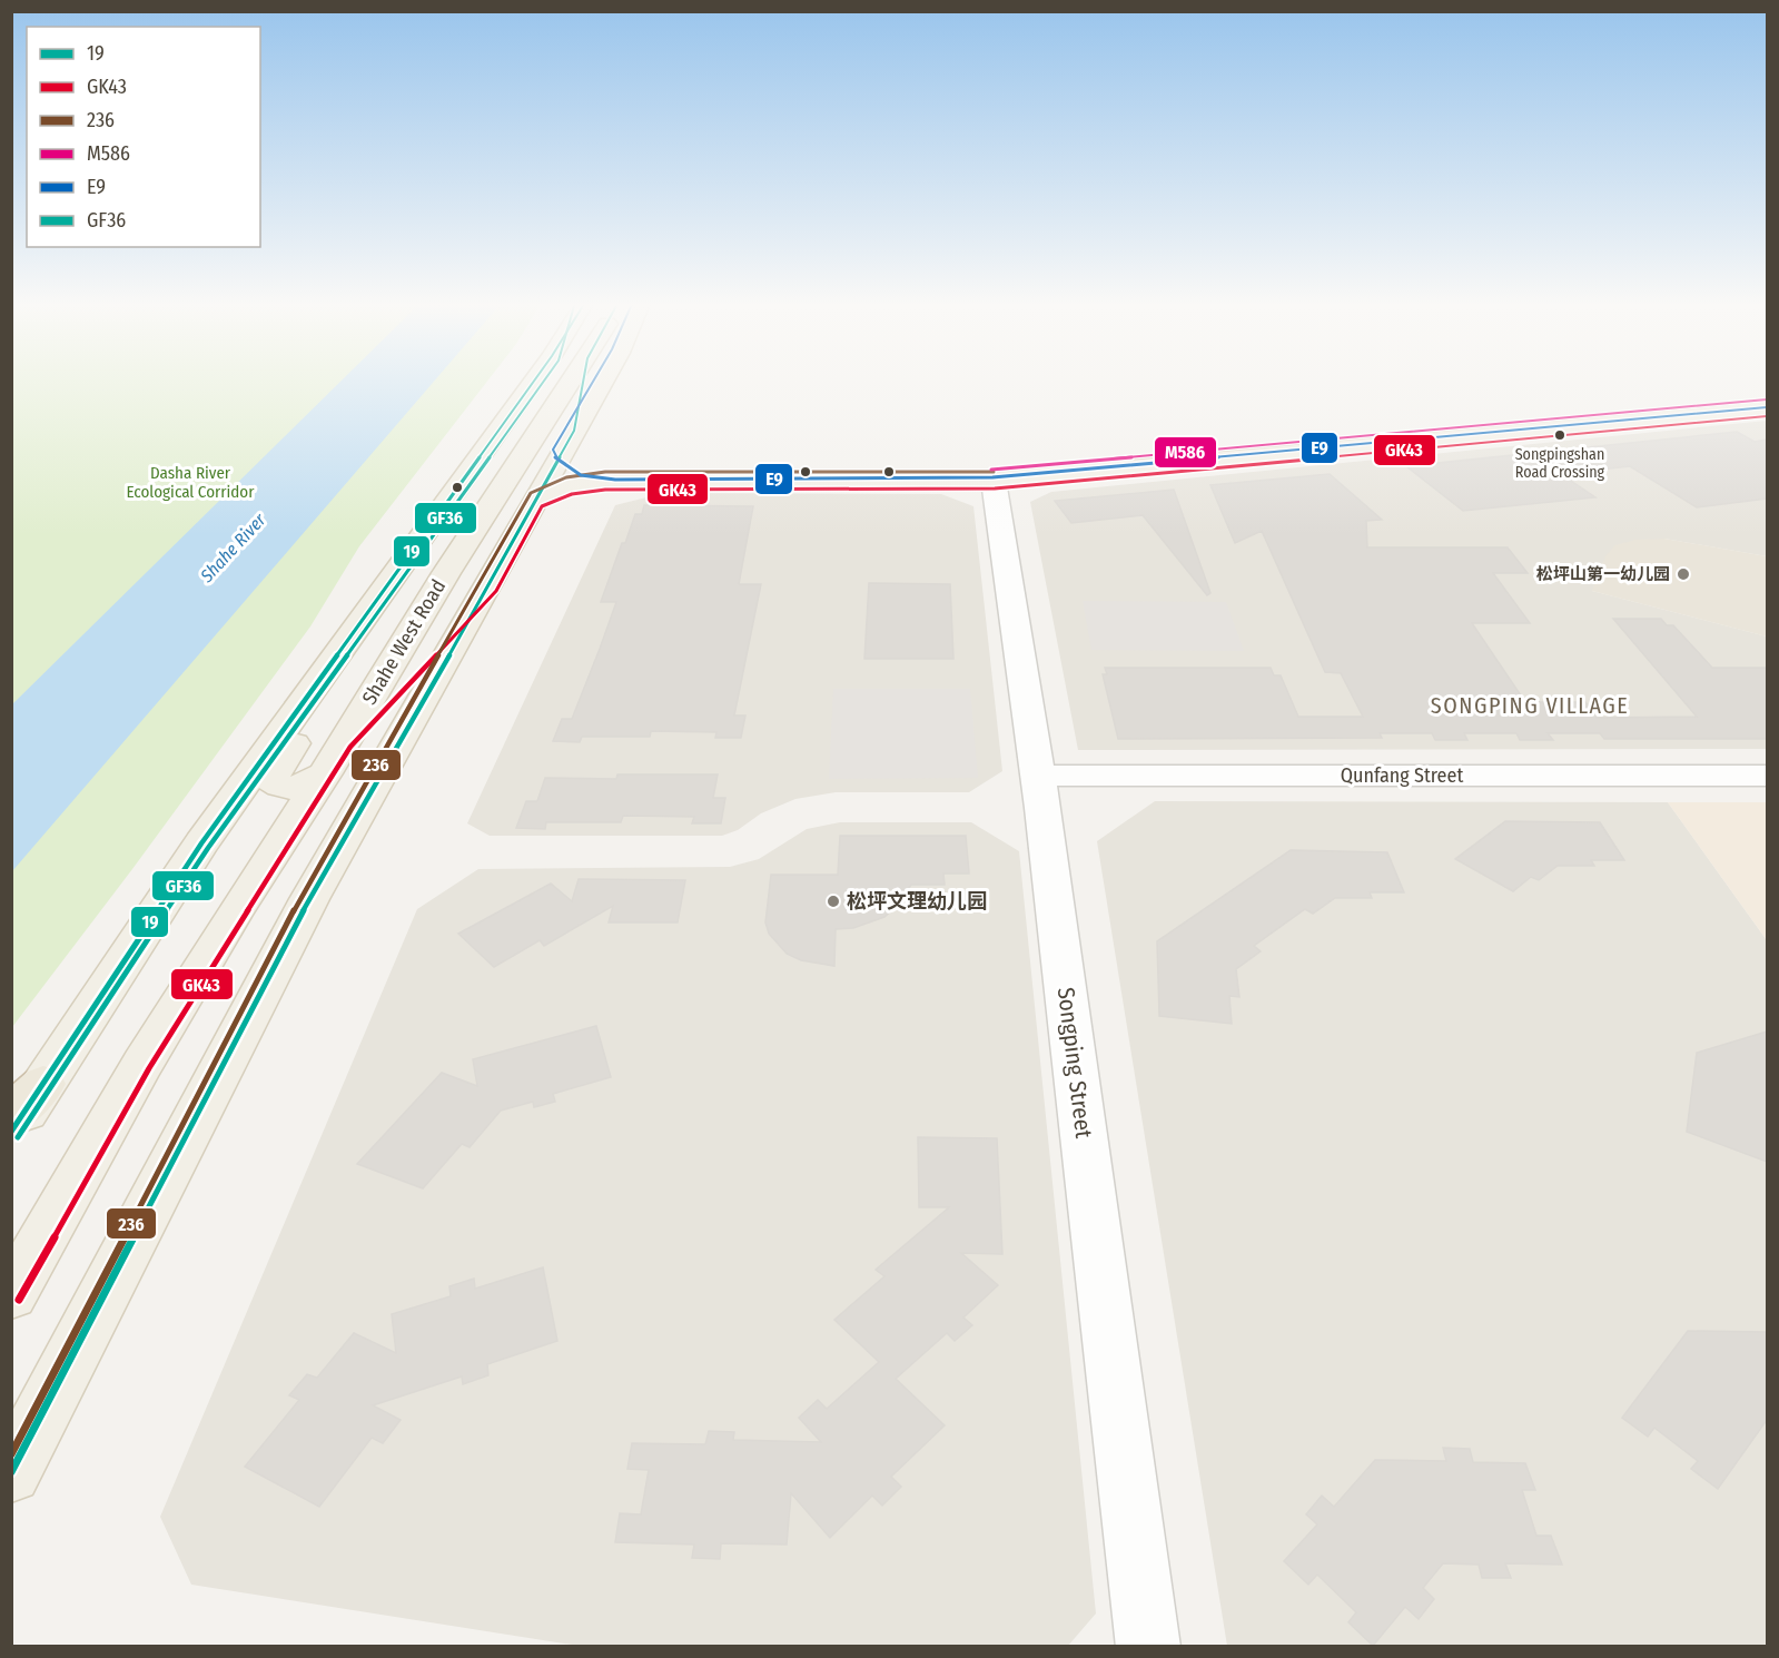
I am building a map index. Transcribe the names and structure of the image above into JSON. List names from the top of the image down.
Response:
{
  "streets": {
    "main road": ["Shahe West Road"],
    "street": ["Qunfang Street", "Songping Street"]
  },
  "crossings": [
    ["Qunfang Street", "Songping Street"]
  ],
  "districts": ["SONGPING VILLAGE"],
  "water": ["Shahe River"],
  "parks": ["Dasha River Ecological Corridor"],
  "places": ["Songpingshan Road Crossing", "松坪山第一幼儿园", "松坪文理幼儿园"],
  "lines": [
    "transit line 19",
    "transit line E9",
    "transit line GF36",
    "transit line M586",
    "transit line GK43",
    "transit line 236"
  ],
  "legend": [
    "19",
    "GK43",
    "236",
    "M586",
    "E9",
    "GF36"
  ]
}
